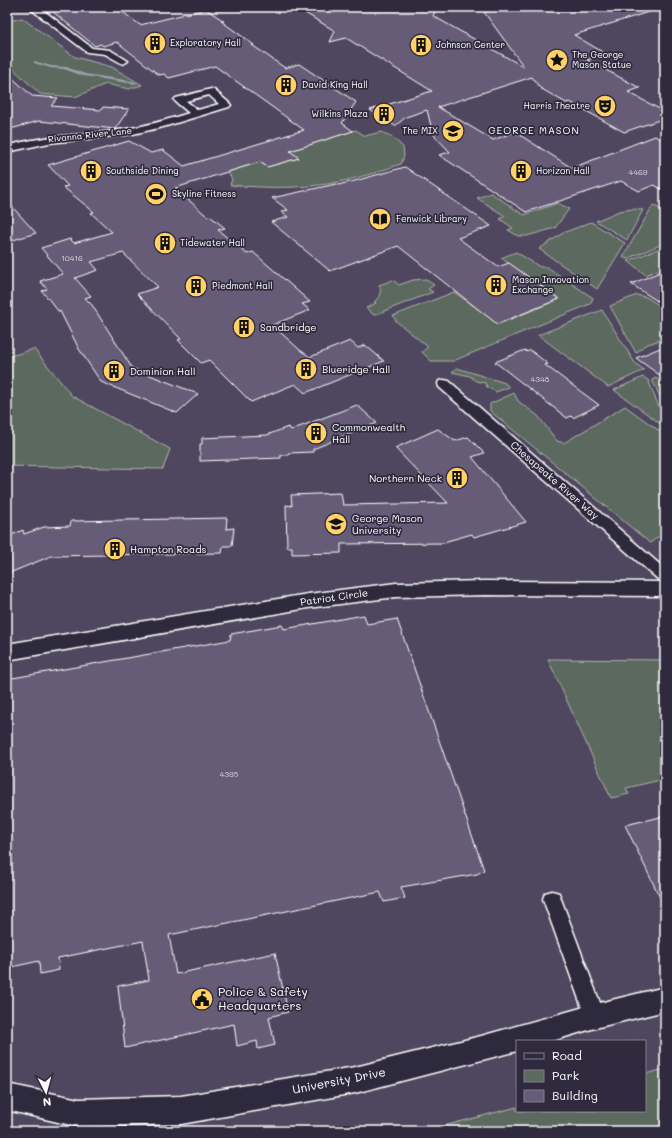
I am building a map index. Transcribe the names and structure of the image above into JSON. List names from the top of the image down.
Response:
{
  "streets": {
    "street": [
      "Rivanna River Lane",
      "Chesapeake River Way",
      "Patriot Circle",
      "University Drive"
    ]
  },
  "districts": ["GEORGE MASON"],
  "places": {
    "building": [
      "Exploratory Hall",
      "Johnson Center",
      "David King Hall",
      "Wilkins Plaza",
      "Southside Dining",
      "Horizon Hall",
      "Tidewater Hall",
      "Mason Innovation Exchange",
      "Piedmont Hall",
      "Sandbridge",
      "Blueridge Hall",
      "Dominion Hall",
      "Commonwealth Hall",
      "Northern Neck",
      "Hampton Roads"
    ],
    "place": ["The George Mason Statue"],
    "theatre": ["Harris Theatre"],
    "school or university": ["The MIX", "George Mason University"],
    "sports": ["Skyline Fitness"],
    "library": ["Fenwick Library"],
    "public building": ["Police & Safety Headquarters"]
  },
  "house_numbers": [
    "4469",
    "10416",
    "4348",
    "4395"
  ],
  "legend": ["Road", "Park", "Building"],
  "north": "bottom"
}
